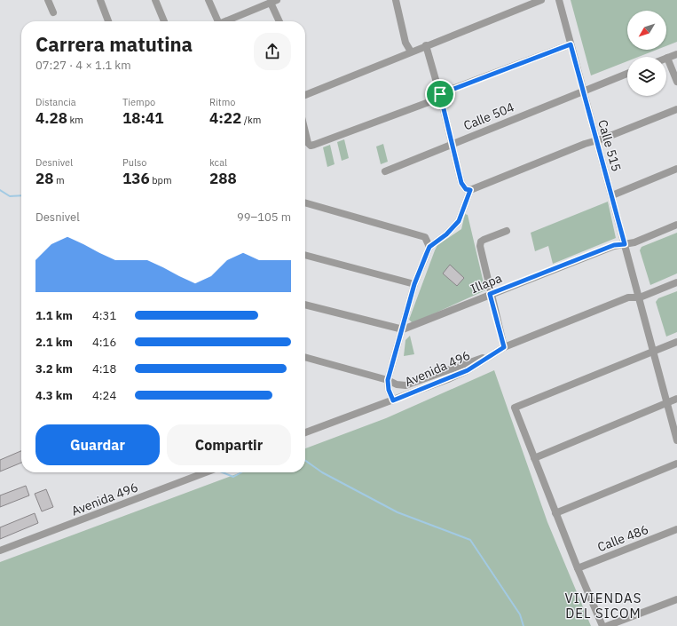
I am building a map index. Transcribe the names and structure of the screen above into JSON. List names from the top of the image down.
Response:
{
  "streets": {
    "street": [
      "Calle 504",
      "Calle 515",
      "Illapa",
      "Avenida 496",
      "Calle 486"
    ]
  },
  "crossings": [
    ["Calle 504", "Calle 515"],
    ["Calle 515", "Illapa"],
    ["Calle 515", "Avenida 496"]
  ],
  "districts": ["VIVIENDAS DEL SICOM"],
  "north": "bottom left",
  "page": {
    "heading": ["Carrera matutina", "07:27 · 4 × 1.1 km"],
    "stats": [
      ["Distancia", "4.28 km"],
      ["Tiempo", "18:41"],
      ["Ritmo", "4:22 /km"],
      ["Desnivel", "28 m"],
      ["Pulso", "136 bpm"],
      ["kcal", "288"]
    ],
    "chart": ["Desnivel", "99–105 m"],
    "list": [
      {
        "name": "1.1 km",
        "note": "4:31"
      },
      {
        "name": "2.1 km",
        "note": "4:16"
      },
      {
        "name": "3.2 km",
        "note": "4:18"
      },
      {
        "name": "4.3 km",
        "note": "4:24"
      }
    ],
    "buttons": ["Guardar", "Compartir"]
  }
}
